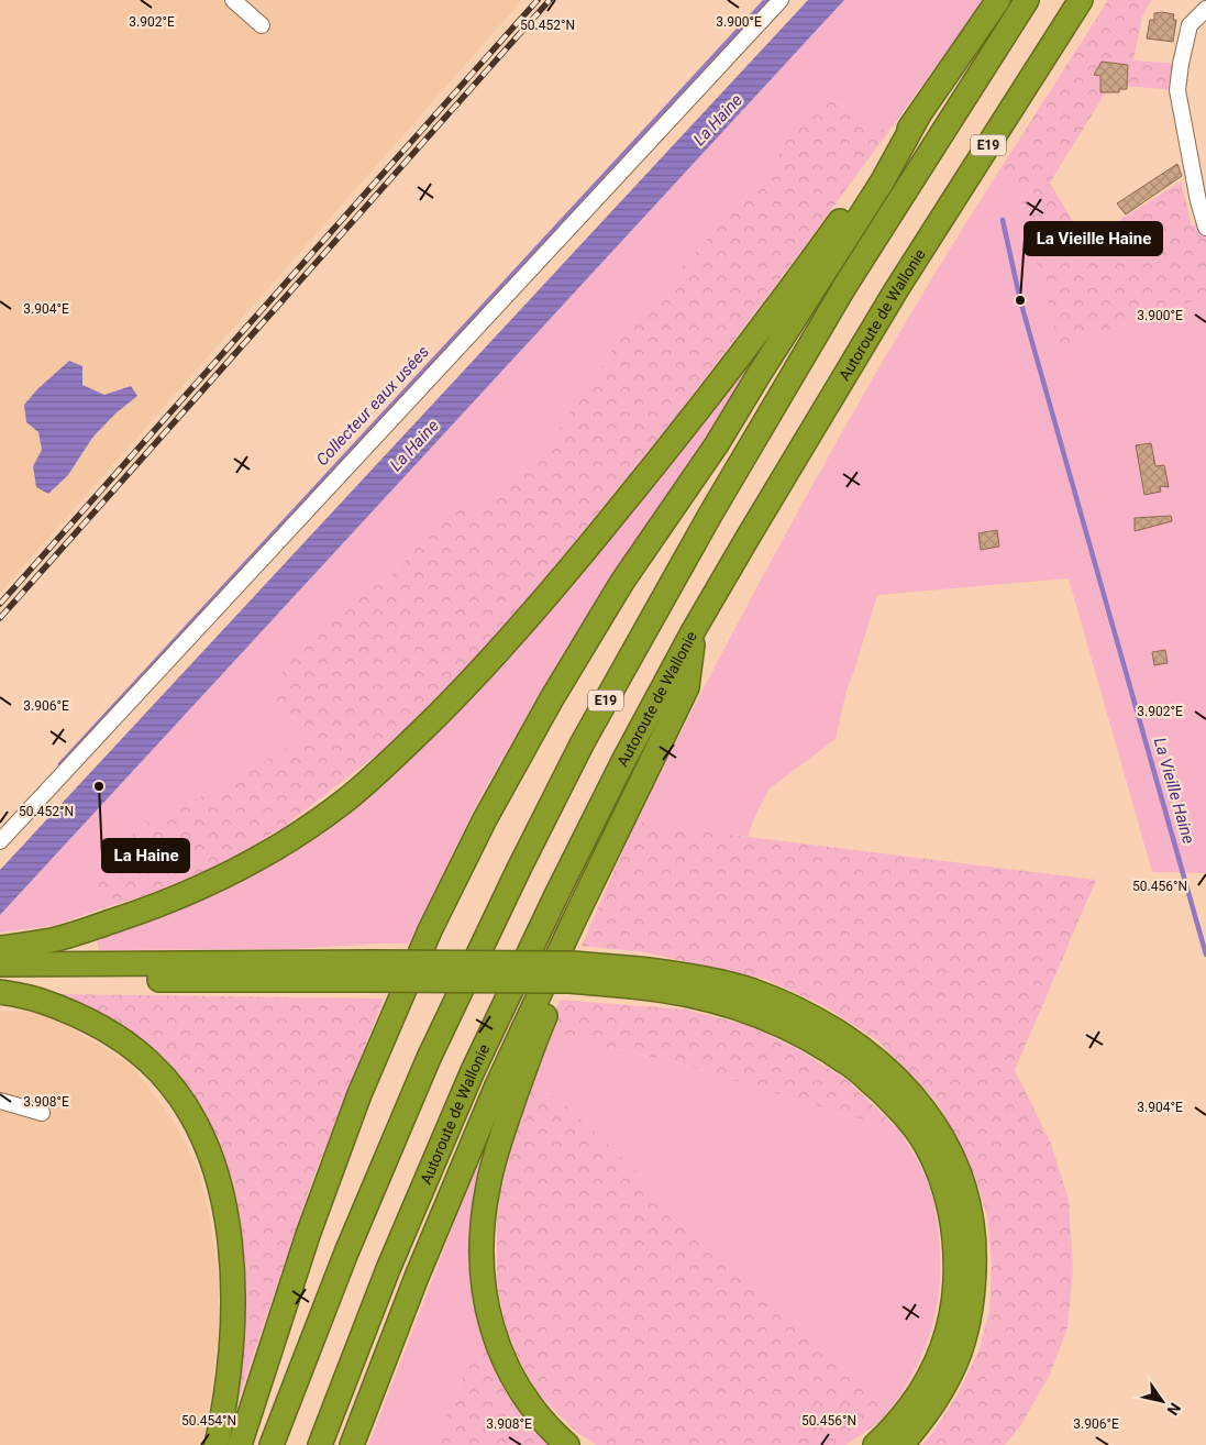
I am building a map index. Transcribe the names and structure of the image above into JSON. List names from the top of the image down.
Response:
{
  "streets": {
    "highway": ["E19", "Autoroute de Wallonie"]
  },
  "water": ["La Haine", "Collecteur eaux usées", "La Vieille Haine"],
  "places": ["La Vieille Haine", "La Haine"],
  "north": "bottom right",
  "coordinates": [
    "3.902°E",
    "3.900°E",
    "50.452°N",
    "3.904°E",
    "3.906°E",
    "50.456°N",
    "3.908°E",
    "50.454°N"
  ]
}
